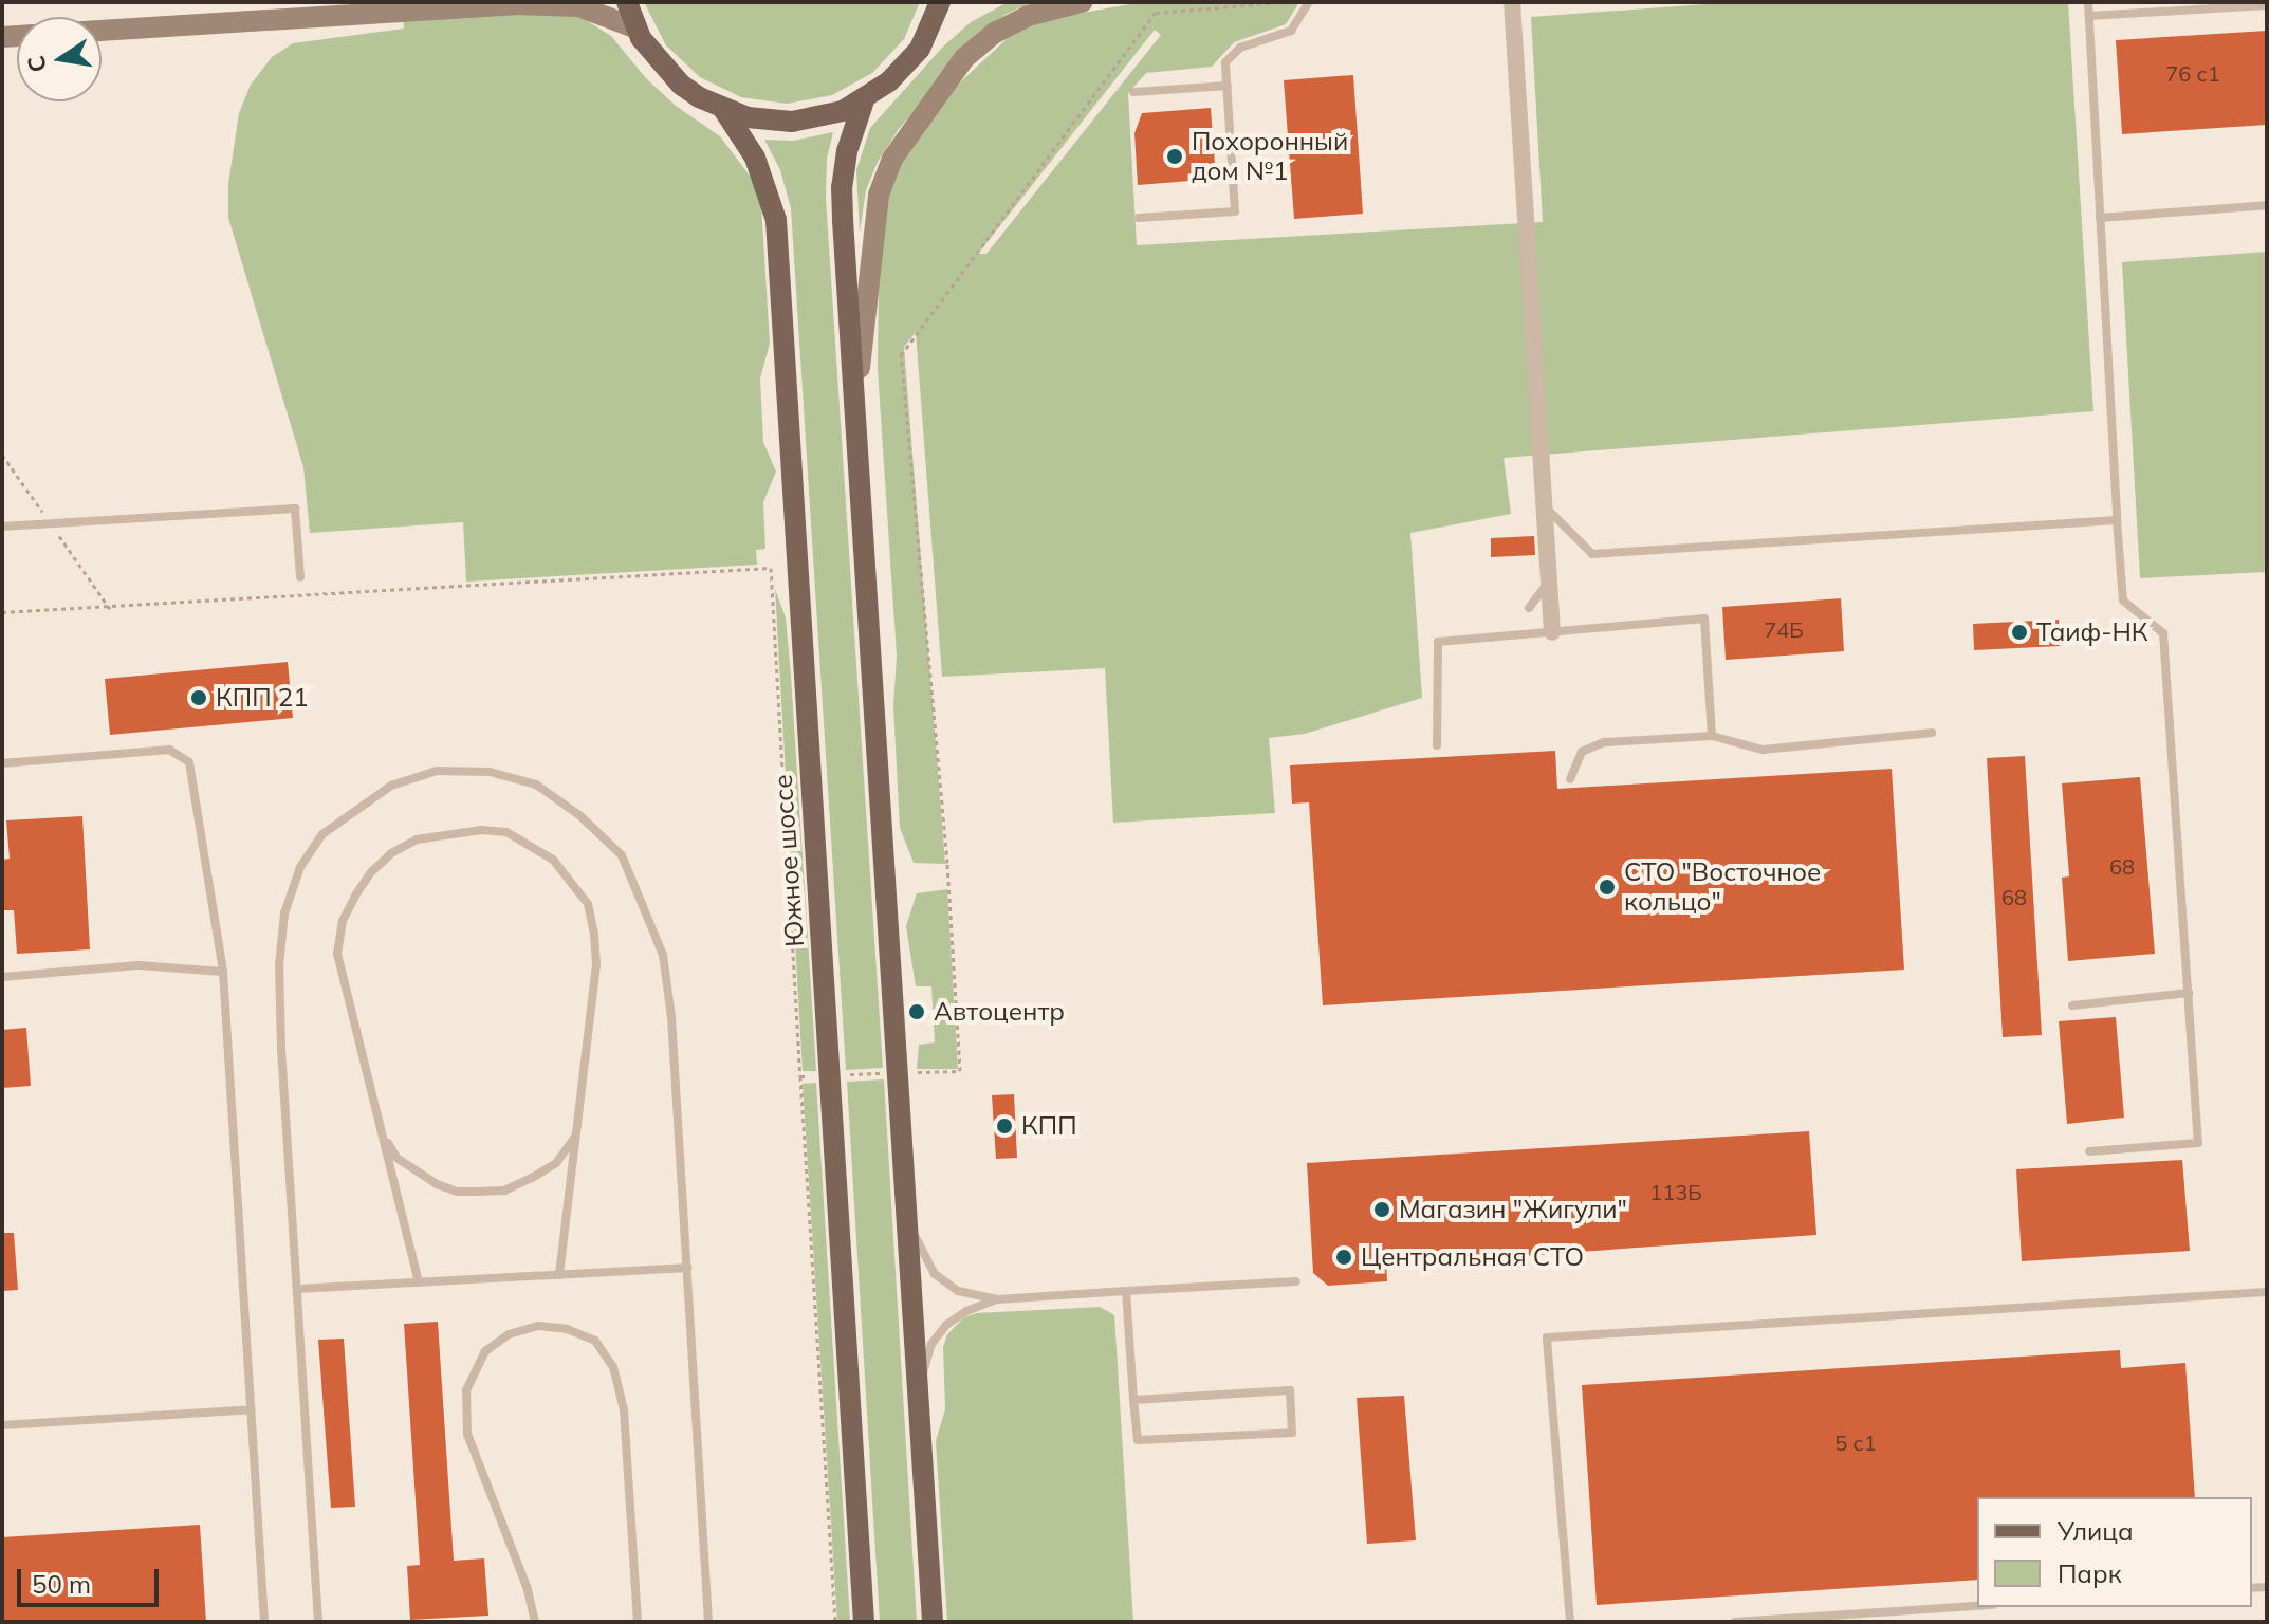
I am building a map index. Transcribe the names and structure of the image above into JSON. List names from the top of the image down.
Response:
{
  "streets": {
    "main road": ["Южное шоссе"]
  },
  "places": [
    "Похоронный дом №1",
    "Таиф-НК",
    "КПП 21",
    "СТО \"Восточное кольцо\"",
    "Автоцентр",
    "КПП",
    "Магазин \"Жигули\"",
    "Центральная СТО"
  ],
  "house_numbers": [
    "76 с1",
    "74Б",
    "68",
    "68",
    "113Б",
    "5 с1"
  ],
  "legend": ["Улица", "Парк"],
  "scale_bar": "50 m",
  "north": "left"
}
